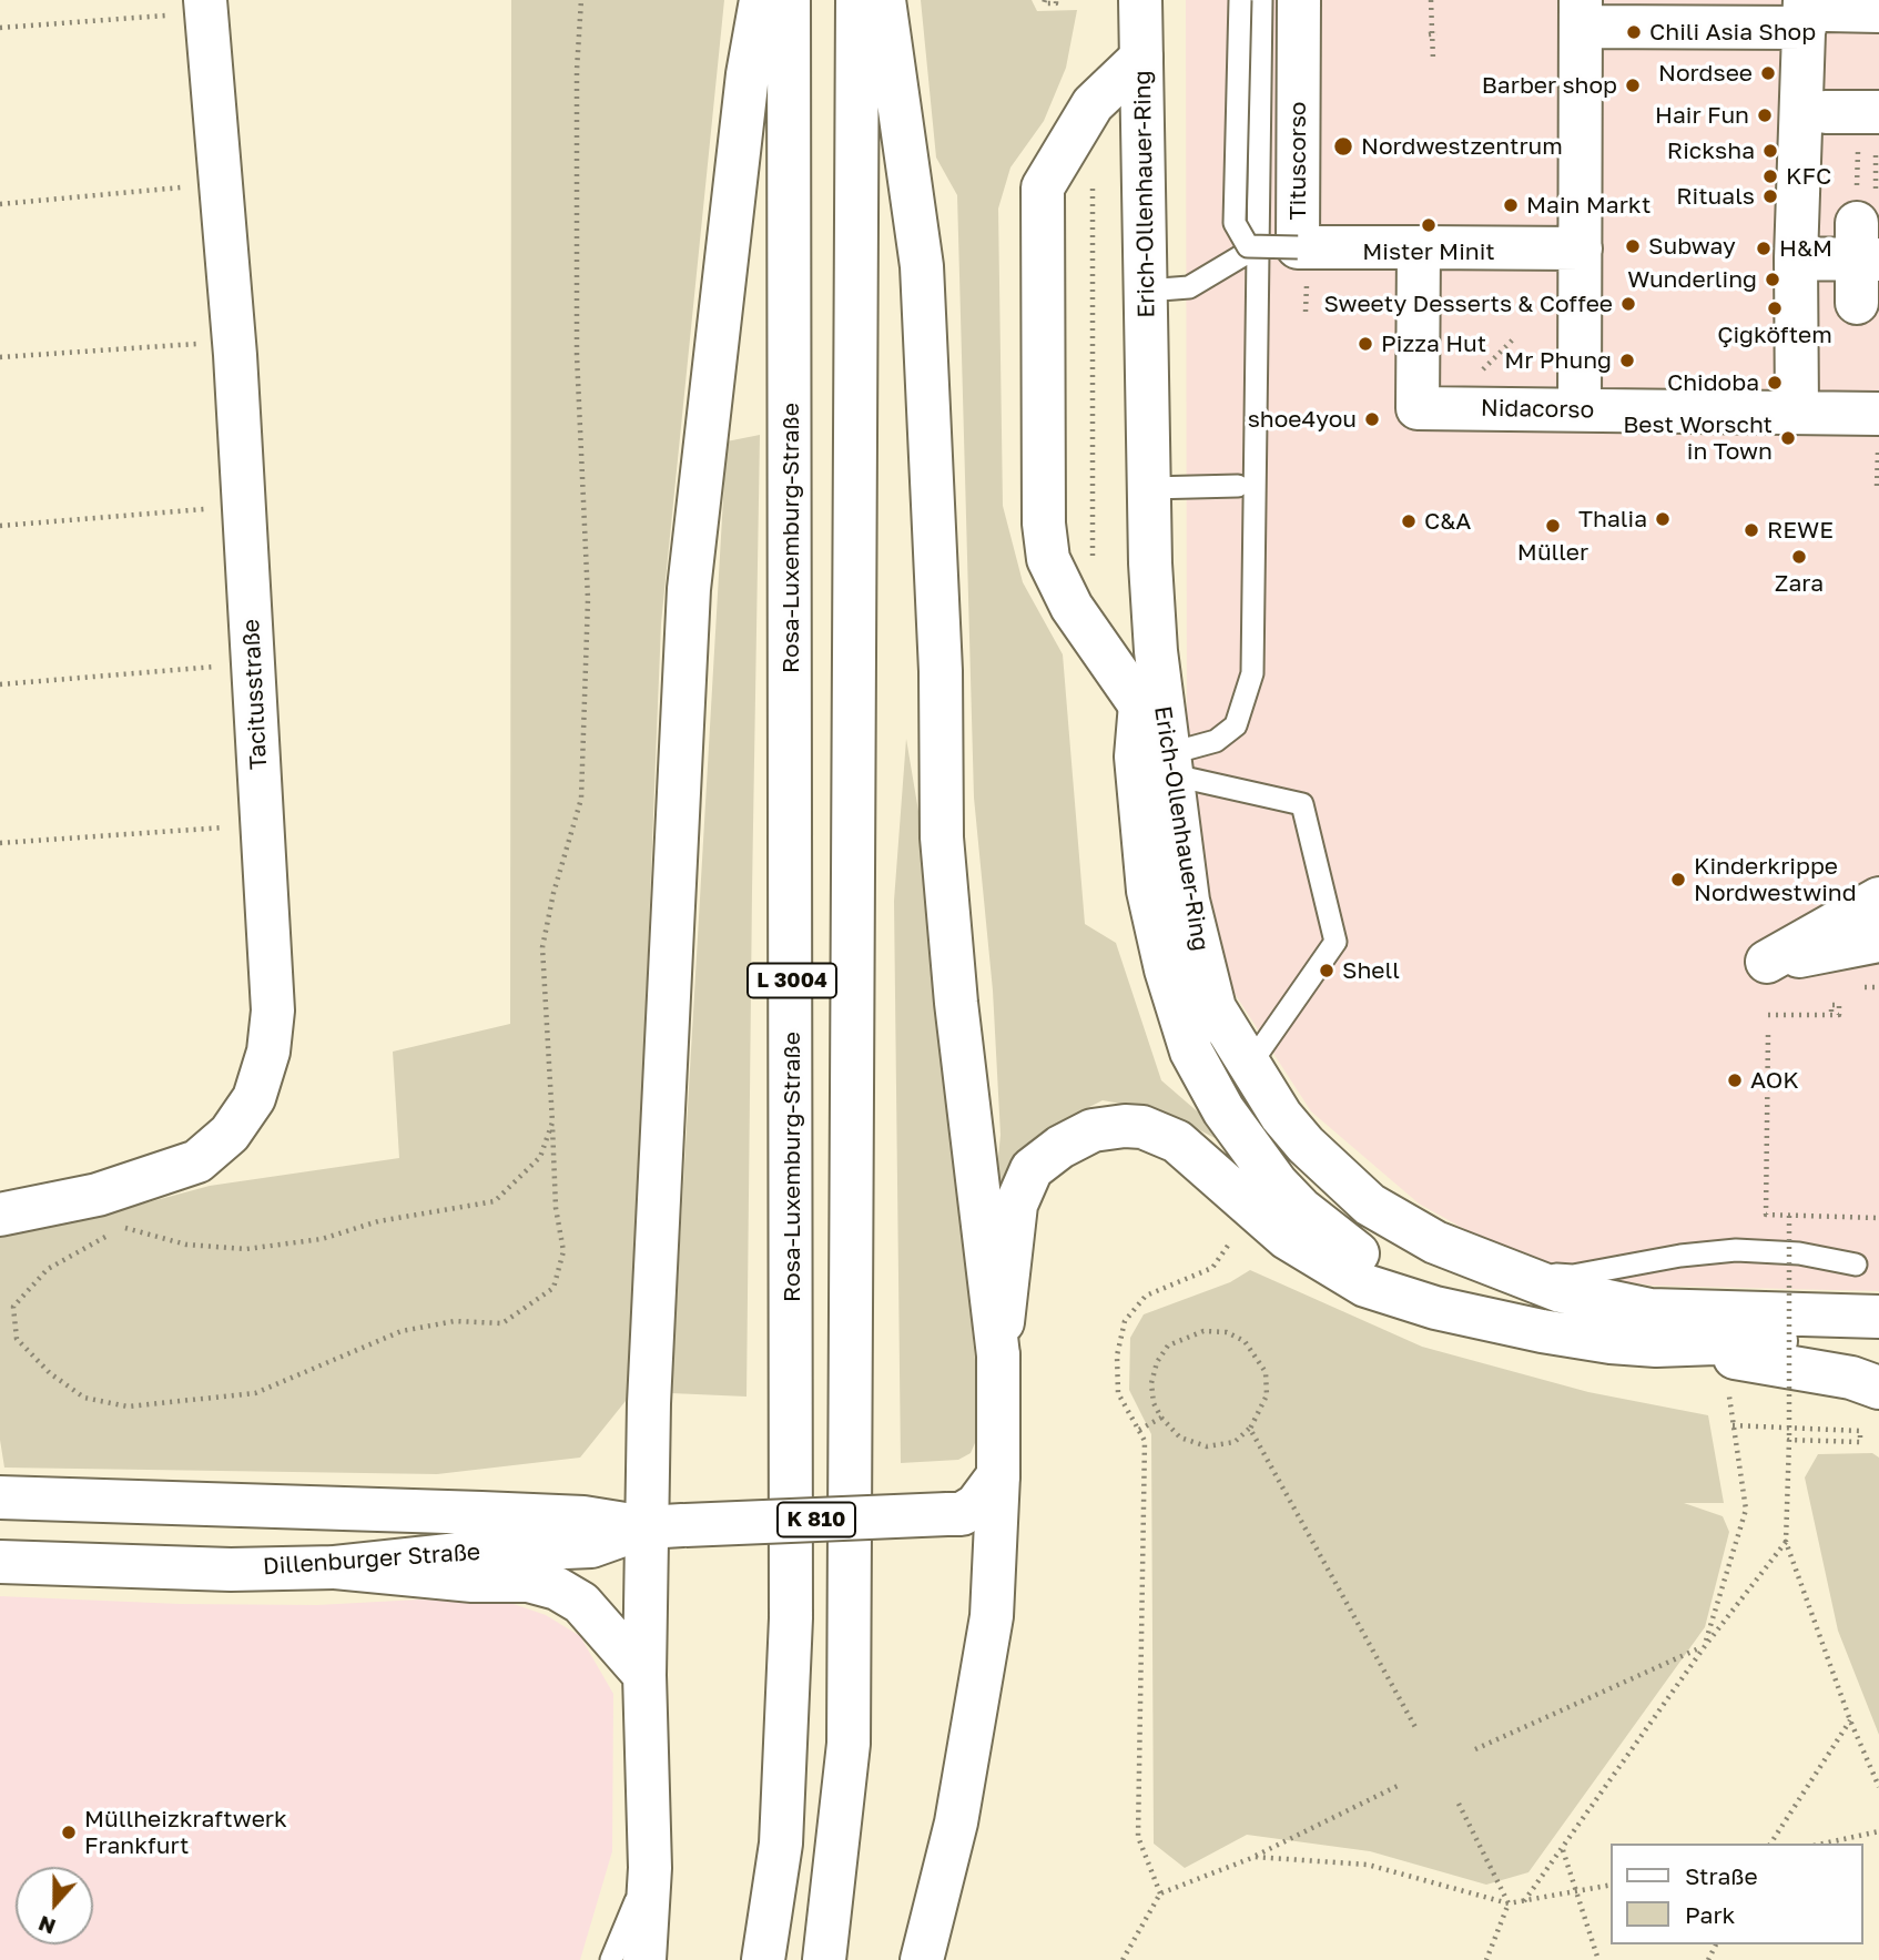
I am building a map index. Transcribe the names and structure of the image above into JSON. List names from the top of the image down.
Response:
{
  "streets": {
    "main road": [
      "Tituscorso",
      "Erich-Ollenhauer-Ring",
      "Nidacorso",
      "Rosa-Luxemburg-Straße",
      "Tacitusstraße",
      "L 3004",
      "K 810",
      "Dillenburger Straße"
    ]
  },
  "crossings": [
    ["Tituscorso", "Nidacorso"]
  ],
  "places": [
    "Chili Asia Shop",
    "Nordsee",
    "Barber shop",
    "Hair Fun",
    "Nordwestzentrum",
    "Ricksha",
    "KFC",
    "Rituals",
    "Main Markt",
    "Mister Minit",
    "Subway",
    "H&M",
    "Wunderling",
    "Sweety Desserts & Coffee",
    "Çiğköftem",
    "Pizza Hut",
    "Mr Phung",
    "Chidoba",
    "shoe4you",
    "Best Worscht in Town",
    "Thalia",
    "C&A",
    "Müller",
    "REWE",
    "Zara",
    "Kinderkrippe Nordwestwind",
    "Shell",
    "AOK",
    "Müllheizkraftwerk Frankfurt"
  ],
  "legend": ["Straße", "Park"],
  "north": "bottom"
}
